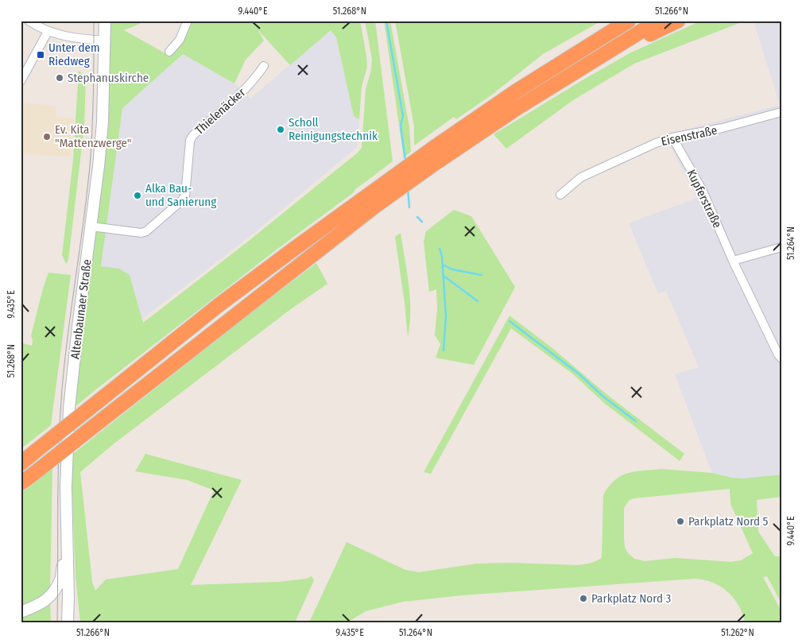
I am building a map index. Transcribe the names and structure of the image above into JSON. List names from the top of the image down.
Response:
{
  "streets": {
    "main road": ["Altenbaunaer Straße"],
    "street": ["Thielenäcker", "Eisenstraße", "Kupferstraße"]
  },
  "crossings": [
    ["Thielenäcker", "Altenbaunaer Straße"],
    ["Eisenstraße", "Kupferstraße"]
  ],
  "places": {
    "transit": ["Unter dem Riedweg"],
    "other": [
      "Stephanuskirche",
      "Scholl Reinigungstechnik",
      "Ev. Kita \"Mattenzwerge\"",
      "Alka Bau- und Sanierung",
      "Parkplatz Nord 5",
      "Parkplatz Nord 3"
    ]
  },
  "coordinates": [
    "9.440°E",
    "51.268°N",
    "51.266°N",
    "51.264°N",
    "9.435°E",
    "51.262°N"
  ]
}
